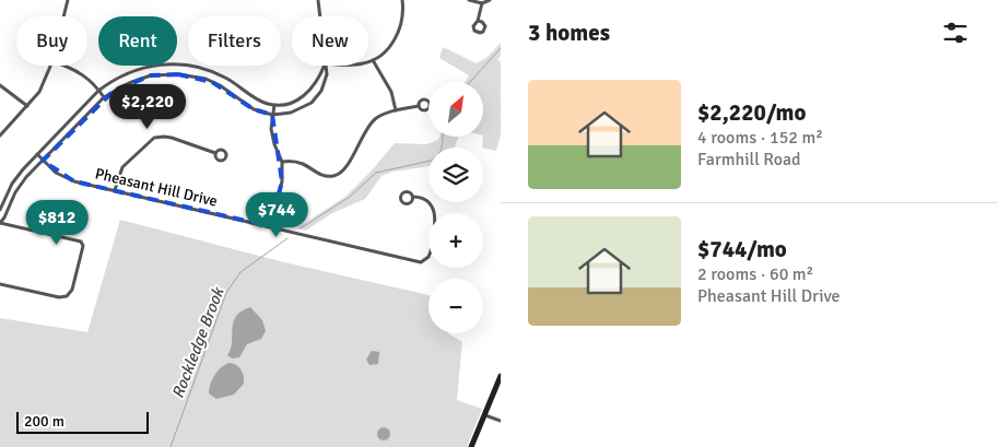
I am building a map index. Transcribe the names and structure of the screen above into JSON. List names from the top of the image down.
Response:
{
  "streets": {
    "street": ["Pheasant Hill Drive"]
  },
  "water": ["Rockledge Brook"],
  "scale_bar": "200 m",
  "north": "top right",
  "page": {
    "heading": "3 homes",
    "chip": [
      "Buy",
      "Rent",
      "Filters",
      "New"
    ],
    "list": [
      {
        "name": "$2,220/mo",
        "note": "4 rooms · 152 m² · Farmhill Road"
      },
      {
        "name": "$744/mo",
        "note": "2 rooms · 60 m² · Pheasant Hill Drive"
      }
    ],
    "map_buttons": ["+", "−"],
    "price": ["$2,220", "$744", "$812"],
    "scale": "200 m"
  }
}
